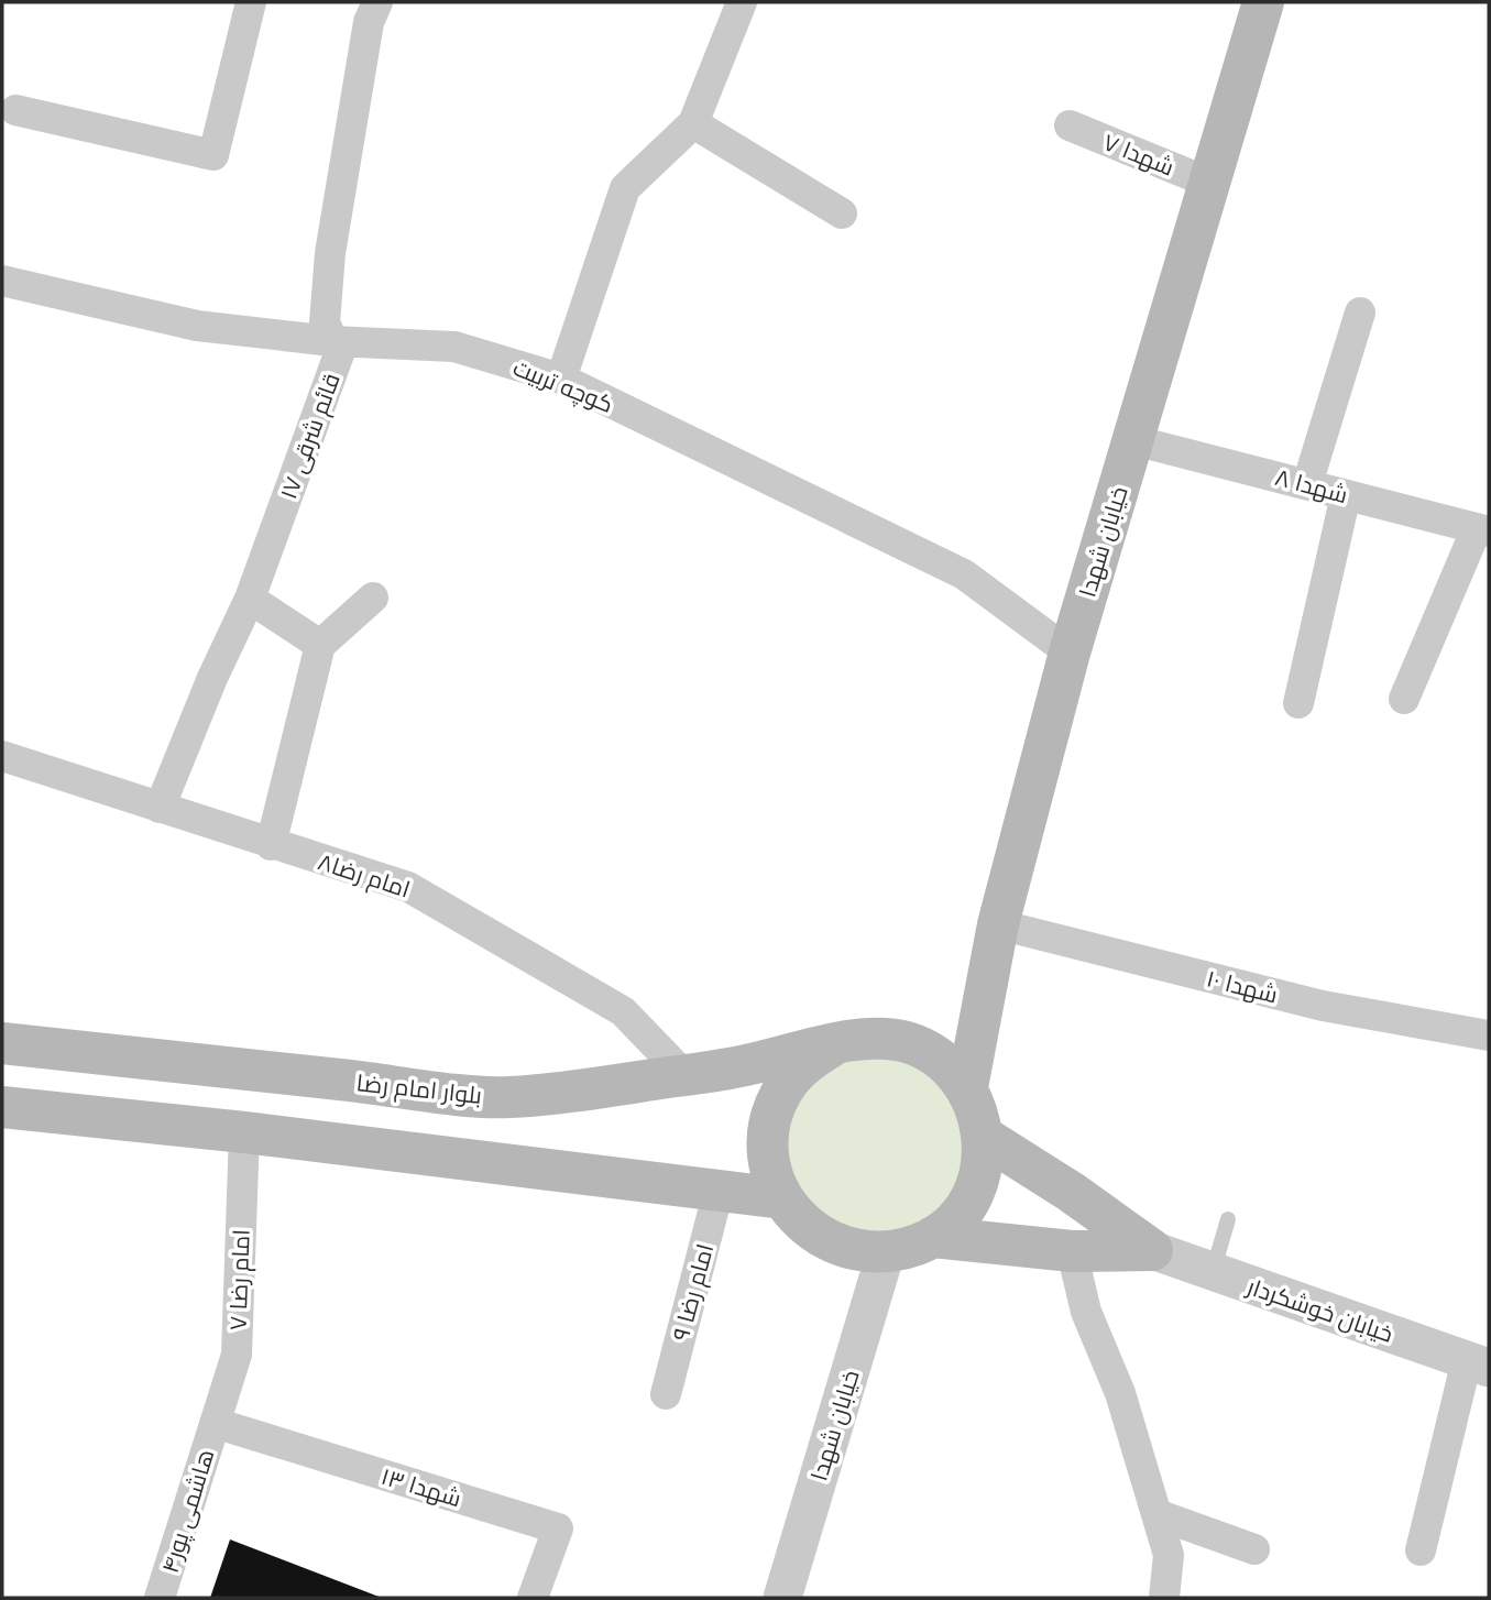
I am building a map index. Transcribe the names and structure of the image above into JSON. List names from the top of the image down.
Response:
{
  "streets": {
    "main road": ["خیابان شهدا", "بلوار امام رضا"],
    "street": [
      "شهدا ۷",
      "کوچه تربیت",
      "قائم شرقی ۱۷",
      "شهدا ۸",
      "۸امام رضا",
      "شهدا ۱۰",
      "امام رضا ۷",
      "امام رضا ۹",
      "خیابان خوشکردار",
      "شهدا ۱۳",
      "هاشمی پور۴"
    ]
  },
  "crossings": [
    ["شهدا ۷", "خیابان شهدا"],
    ["کوچه تربیت", "قائم شرقی ۱۷"],
    ["کوچه تربیت", "خیابان شهدا"],
    ["قائم شرقی ۱۷", "۸امام رضا"],
    ["شهدا ۸", "خیابان شهدا"],
    ["خیابان شهدا", "شهدا ۱۰"],
    ["خیابان شهدا", "بلوار امام رضا"],
    ["۸امام رضا", "بلوار امام رضا"],
    ["امام رضا ۷", "شهدا ۱۳"],
    ["امام رضا ۷", "هاشمی پور۴"],
    ["شهدا ۱۳", "هاشمی پور۴"]
  ]
}
